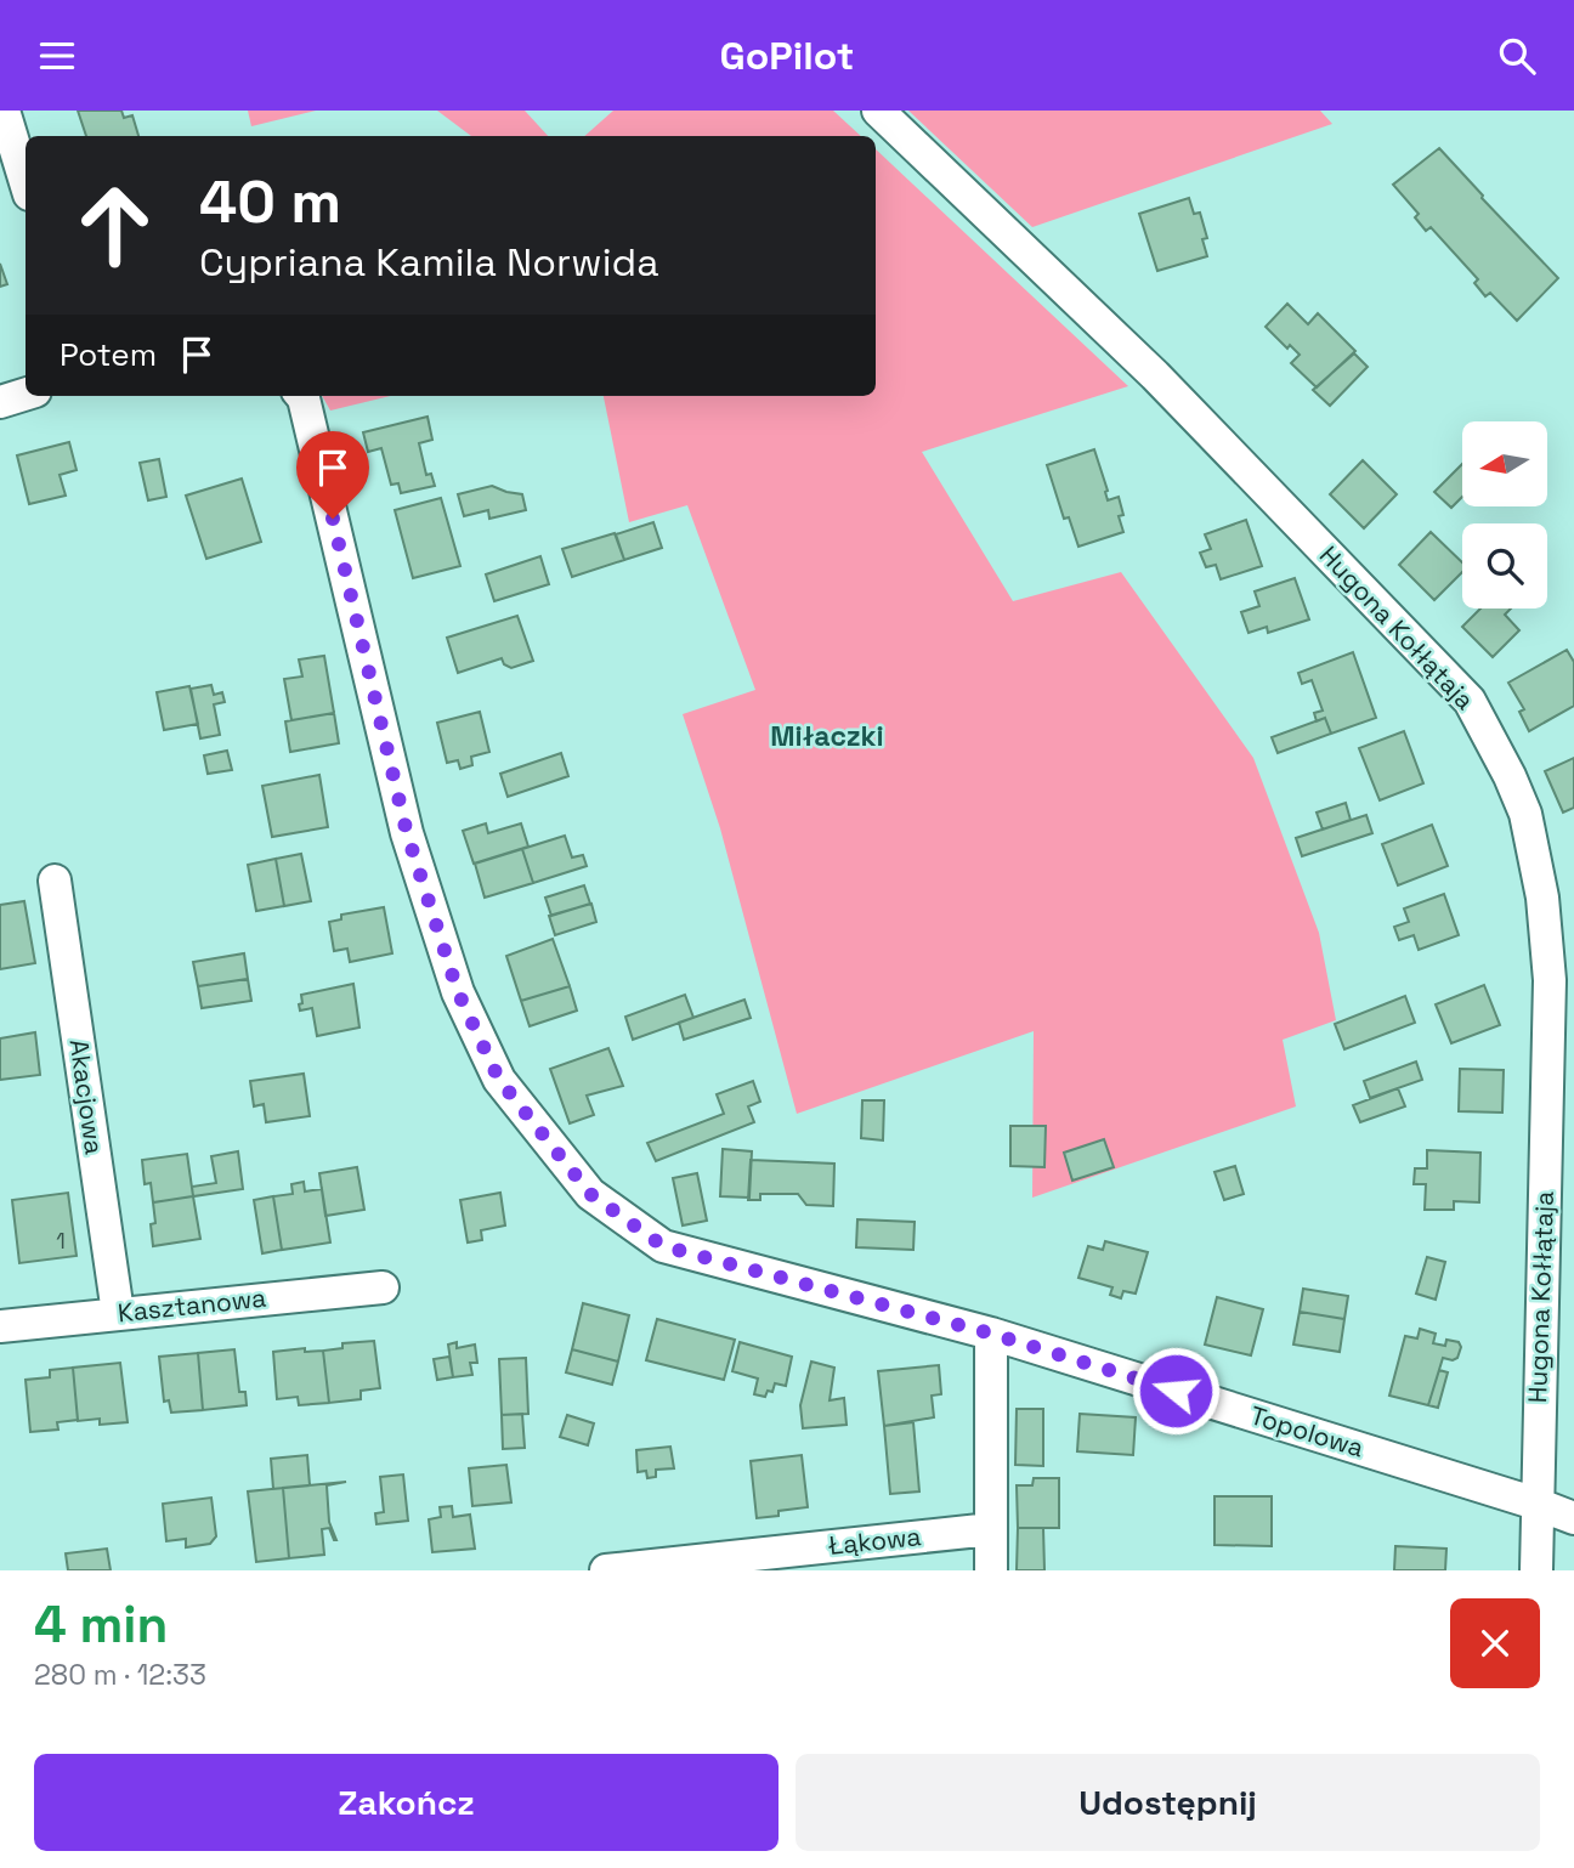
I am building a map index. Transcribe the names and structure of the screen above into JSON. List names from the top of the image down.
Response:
{
  "streets": {
    "street": [
      "Hugona Kołłątaja",
      "Akacjowa",
      "Kasztanowa",
      "Topolowa",
      "Łąkowa"
    ]
  },
  "crossings": [
    ["Hugona Kołłątaja", "Topolowa"],
    ["Akacjowa", "Kasztanowa"]
  ],
  "districts": ["Miłaczki"],
  "house_numbers": ["1"],
  "north": "left",
  "page": {
    "header": "GoPilot",
    "turn": ["40 m", "Cypriana Kamila Norwida"],
    "then": "Potem",
    "heading": ["4 min", "280 m · 12:33"],
    "buttons": ["Zakończ", "Udostępnij"]
  }
}
